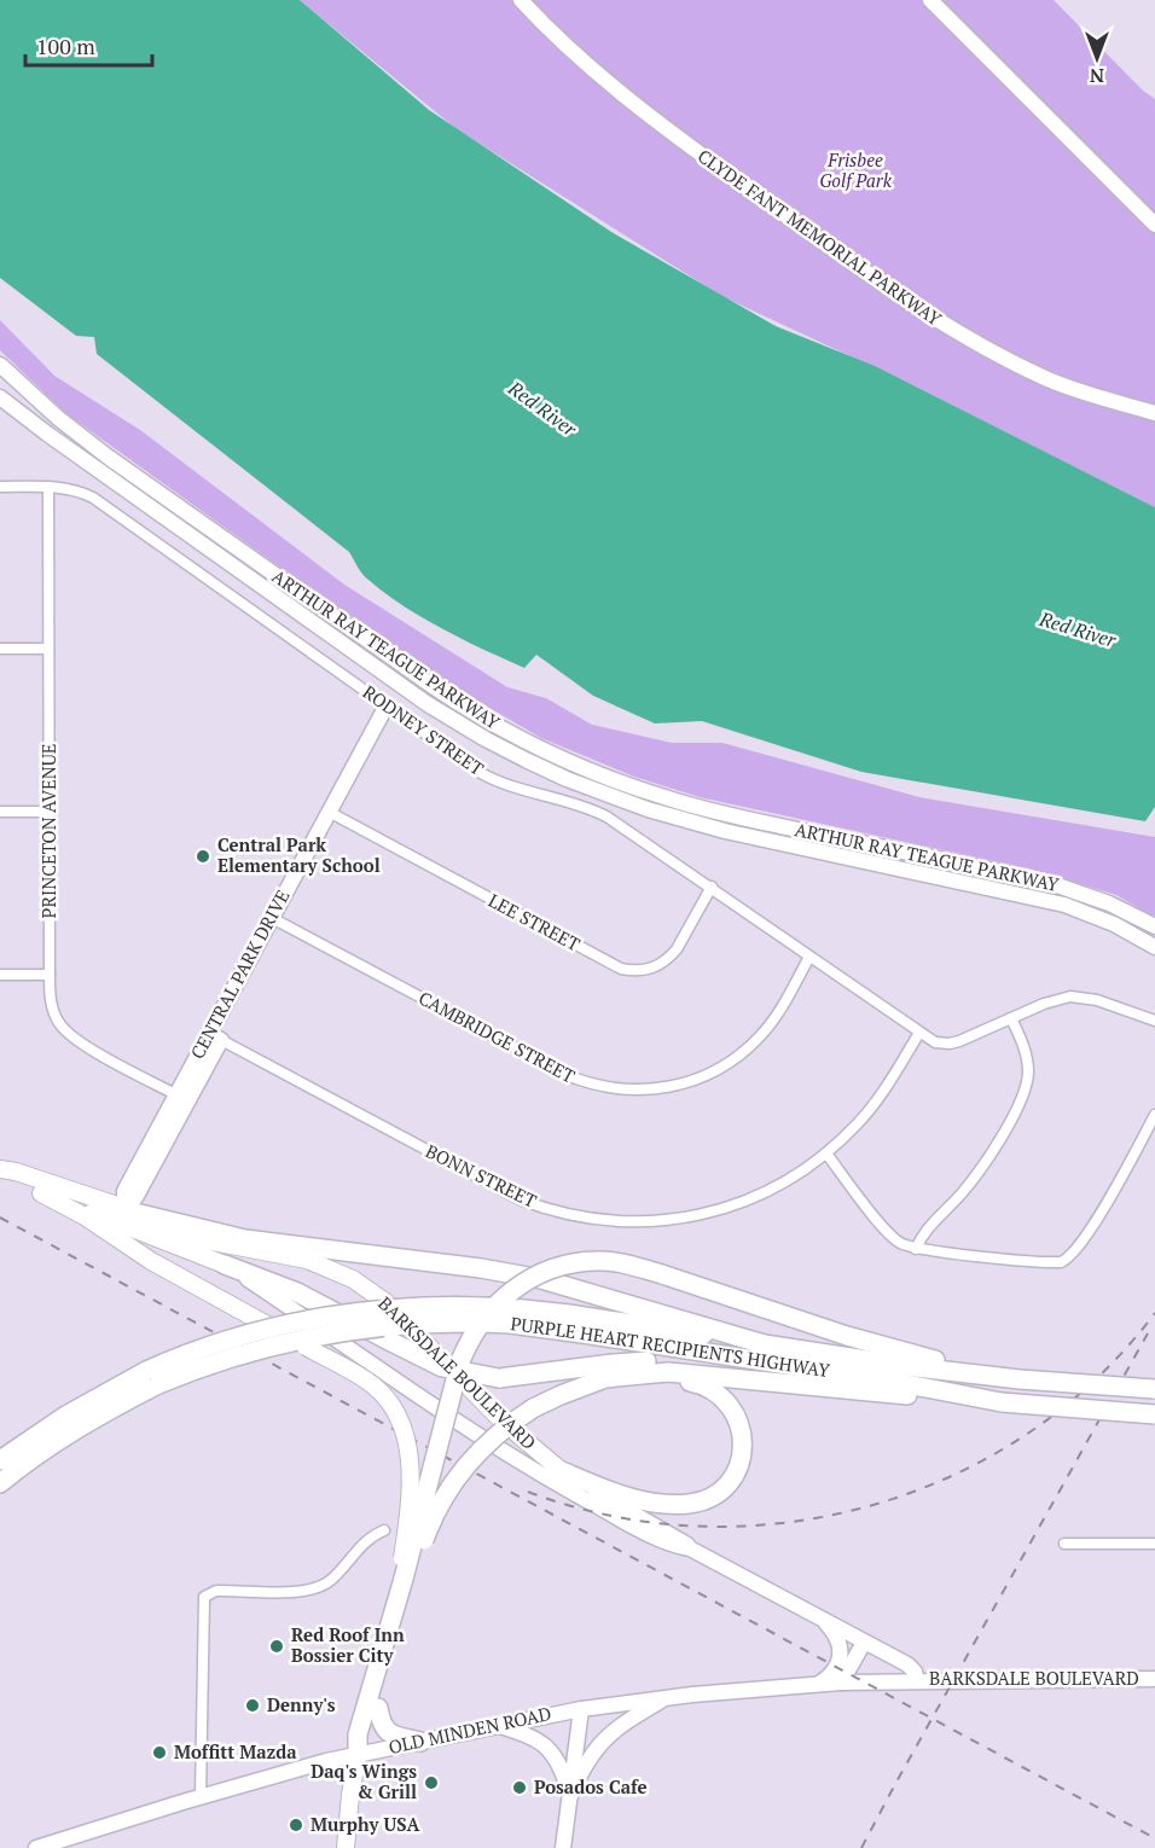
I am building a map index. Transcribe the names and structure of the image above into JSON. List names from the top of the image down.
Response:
{
  "streets": {
    "highway": ["PURPLE HEART RECIPIENTS HIGHWAY"],
    "main road": [
      "CLYDE FANT MEMORIAL PARKWAY",
      "ARTHUR RAY TEAGUE PARKWAY",
      "CENTRAL PARK DRIVE",
      "BARKSDALE BOULEVARD",
      "OLD MINDEN ROAD"
    ],
    "street": [
      "RODNEY STREET",
      "PRINCETON AVENUE",
      "LEE STREET",
      "CAMBRIDGE STREET",
      "BONN STREET"
    ]
  },
  "crossings": [
    ["RODNEY STREET", "PRINCETON AVENUE"],
    ["RODNEY STREET", "LEE STREET"],
    ["RODNEY STREET", "CENTRAL PARK DRIVE"],
    ["RODNEY STREET", "CAMBRIDGE STREET"],
    ["RODNEY STREET", "BONN STREET"],
    ["PRINCETON AVENUE", "CENTRAL PARK DRIVE"],
    ["LEE STREET", "CENTRAL PARK DRIVE"],
    ["CENTRAL PARK DRIVE", "CAMBRIDGE STREET"],
    ["CENTRAL PARK DRIVE", "BONN STREET"],
    ["CENTRAL PARK DRIVE", "BARKSDALE BOULEVARD"],
    ["BARKSDALE BOULEVARD", "OLD MINDEN ROAD"]
  ],
  "water": ["Red River"],
  "parks": ["Frisbee Golf Park"],
  "places": [
    "Central Park Elementary School",
    "Red Roof Inn Bossier City",
    "Denny's",
    "Moffitt Mazda",
    "Daq's Wings & Grill",
    "Posados Cafe",
    "Murphy USA"
  ],
  "scale_bar": "100 m",
  "north": "bottom"
}
